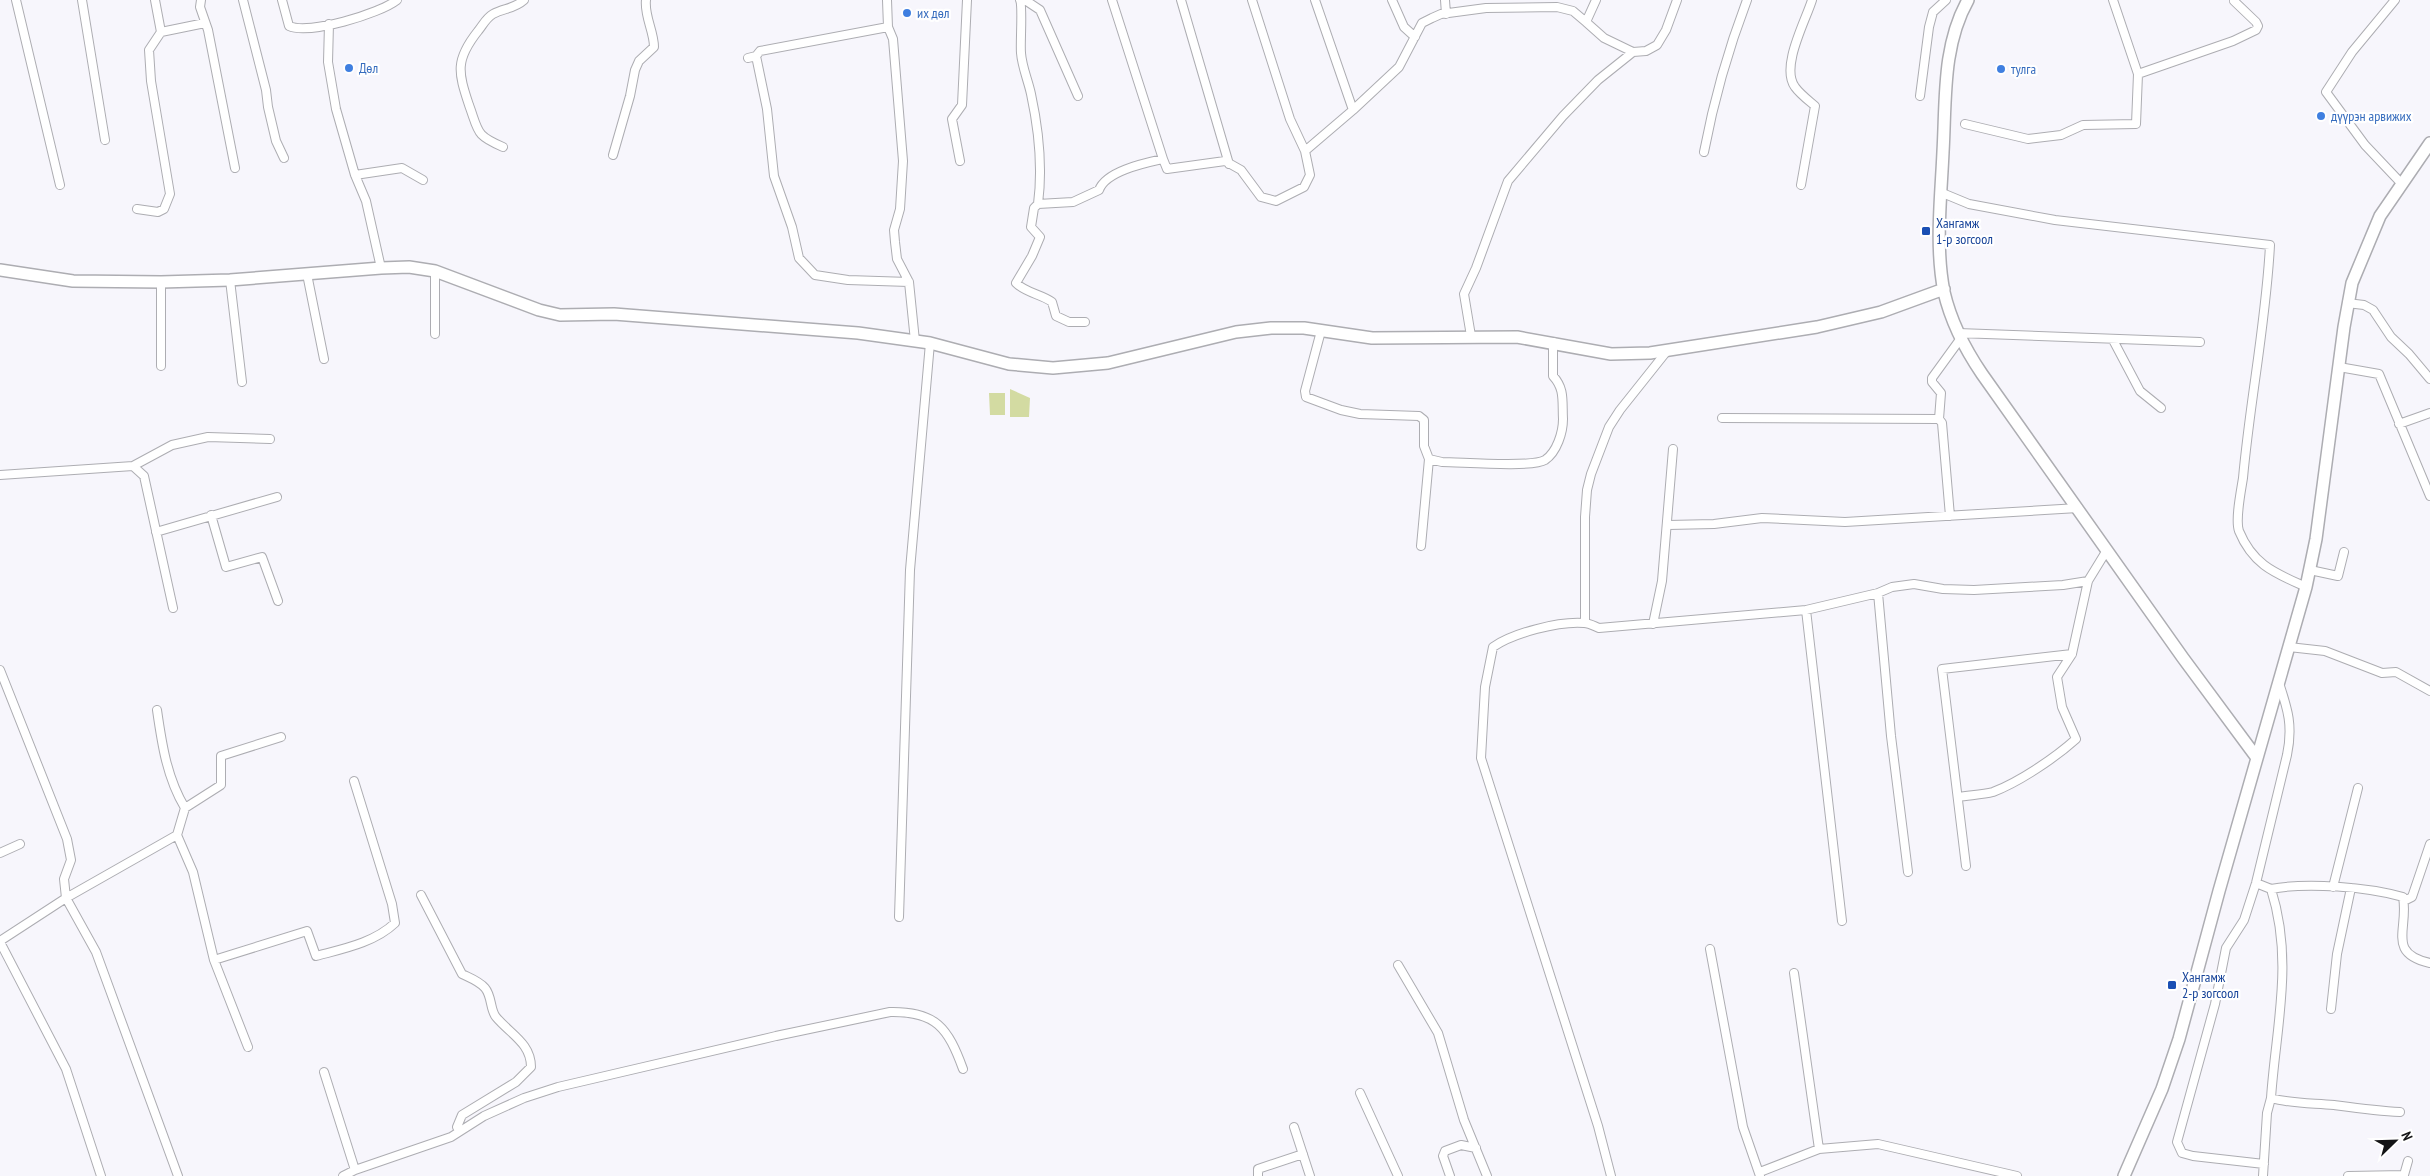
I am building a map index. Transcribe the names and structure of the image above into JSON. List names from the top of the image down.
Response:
{
  "places": {
    "other": [
      "их дөл",
      "Дөл",
      "тулга",
      "дүүрэн арвижих"
    ],
    "transit": ["Хангамж 1-р зогсоол", "Хангамж 2-р зогсоол"]
  },
  "north": "top right"
}
